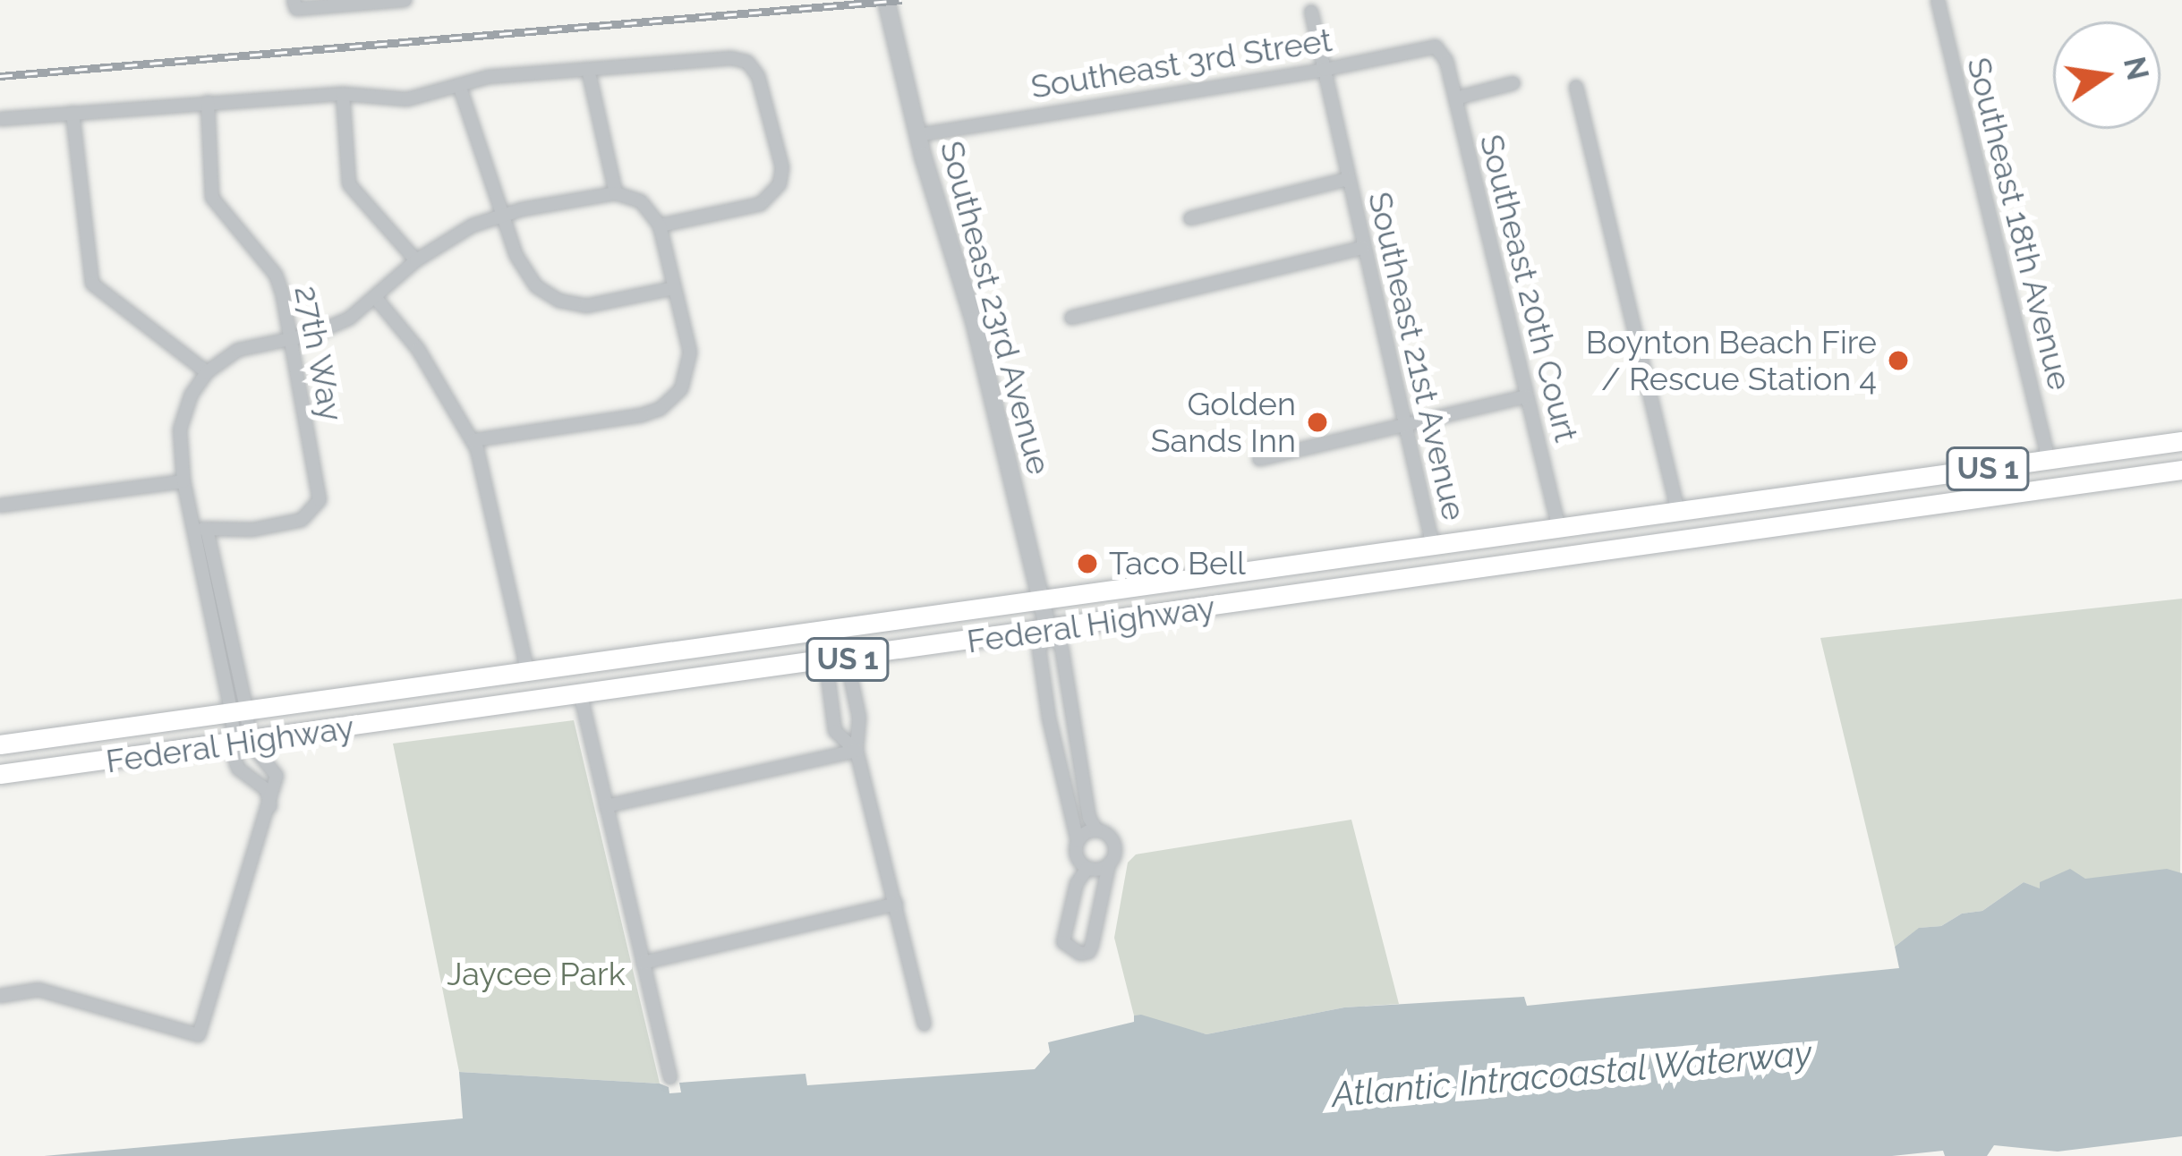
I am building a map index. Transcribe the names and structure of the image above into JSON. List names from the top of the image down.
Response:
{
  "streets": {
    "main road": ["US 1", "Federal Highway"],
    "street": [
      "Southeast 3rd Street",
      "Southeast 18th Avenue",
      "Southeast 20th Court",
      "Southeast 23rd Avenue",
      "27th Way",
      "Southeast 21st Avenue"
    ]
  },
  "crossings": [
    ["Southeast 3rd Street", "Southeast 20th Court"],
    ["Southeast 3rd Street", "Southeast 23rd Avenue"],
    ["Southeast 3rd Street", "Southeast 21st Avenue"],
    ["Southeast 18th Avenue", "Federal Highway"],
    ["Southeast 20th Court", "Federal Highway"],
    ["Southeast 23rd Avenue", "Federal Highway"],
    ["Southeast 21st Avenue", "Federal Highway"]
  ],
  "water": ["Atlantic Intracoastal Waterway"],
  "parks": ["Jaycee Park"],
  "places": ["Boynton Beach Fire / Rescue Station 4", "Golden Sands Inn", "Taco Bell"],
  "north": "right"
}
